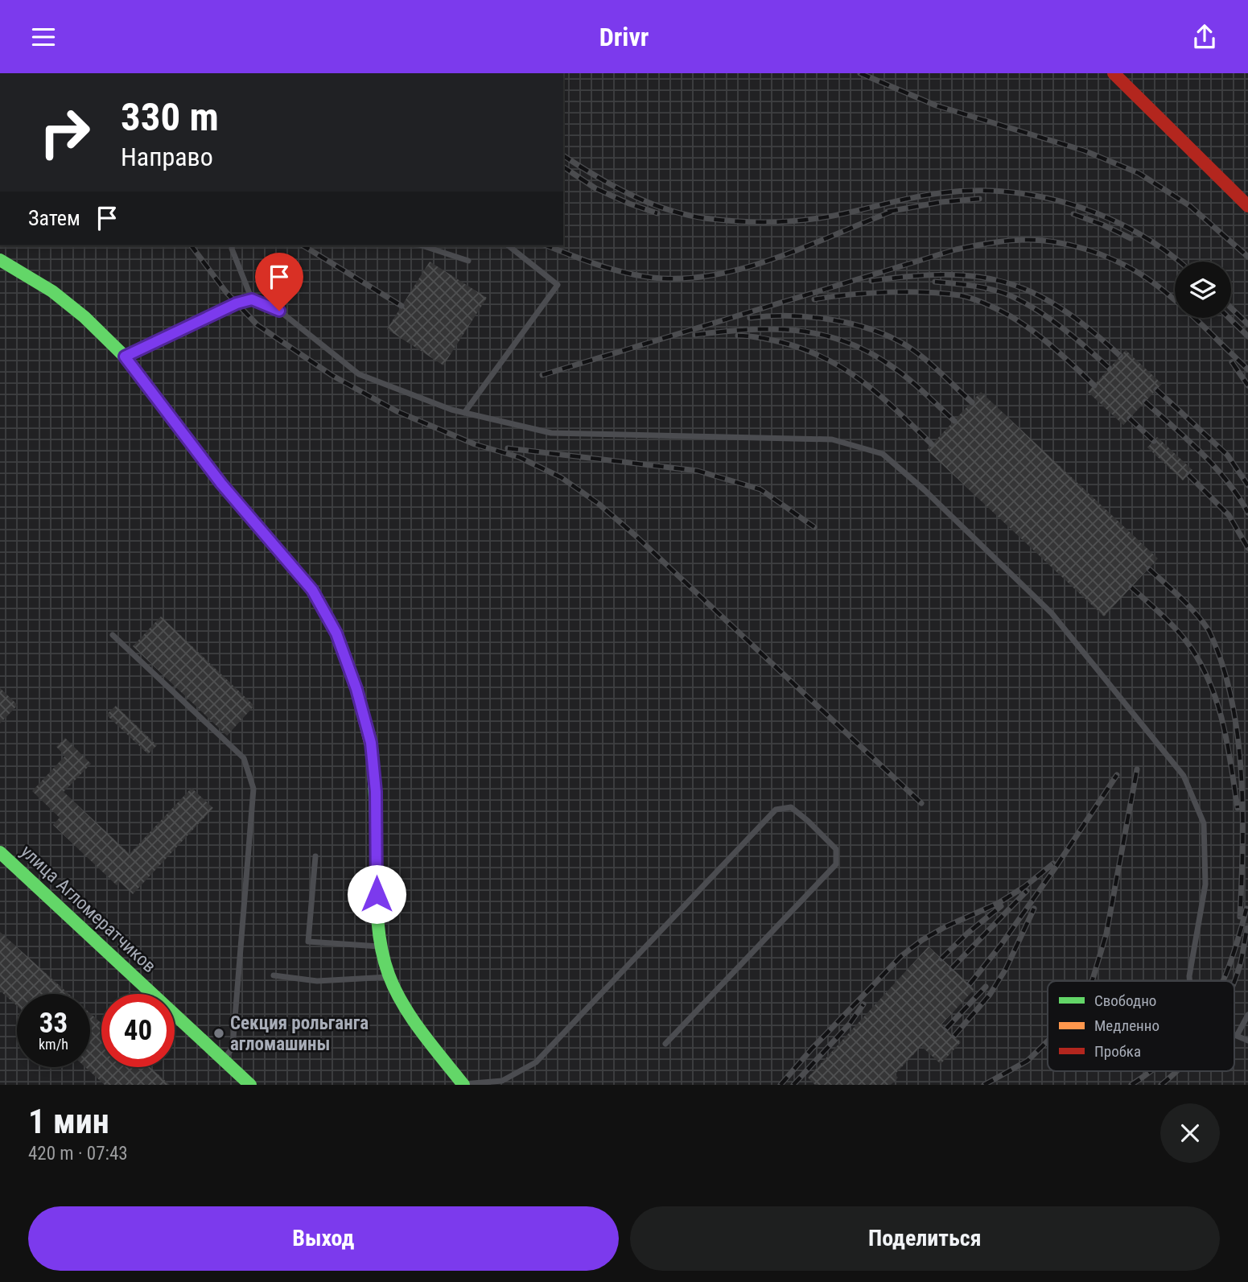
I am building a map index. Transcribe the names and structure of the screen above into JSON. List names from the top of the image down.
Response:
{
  "streets": {
    "street": ["улица Агломератчиков"]
  },
  "places": ["Секция рольганга агломашины"],
  "legend": ["Свободно", "Медленно", "Пробка"],
  "page": {
    "header": "Drivr",
    "turn": ["330 m", "Направо"],
    "then": "Затем",
    "speed": "33 km/h",
    "limit": "40",
    "heading": ["1 мин", "420 m · 07:43"],
    "buttons": ["Выход", "Поделиться"]
  }
}
